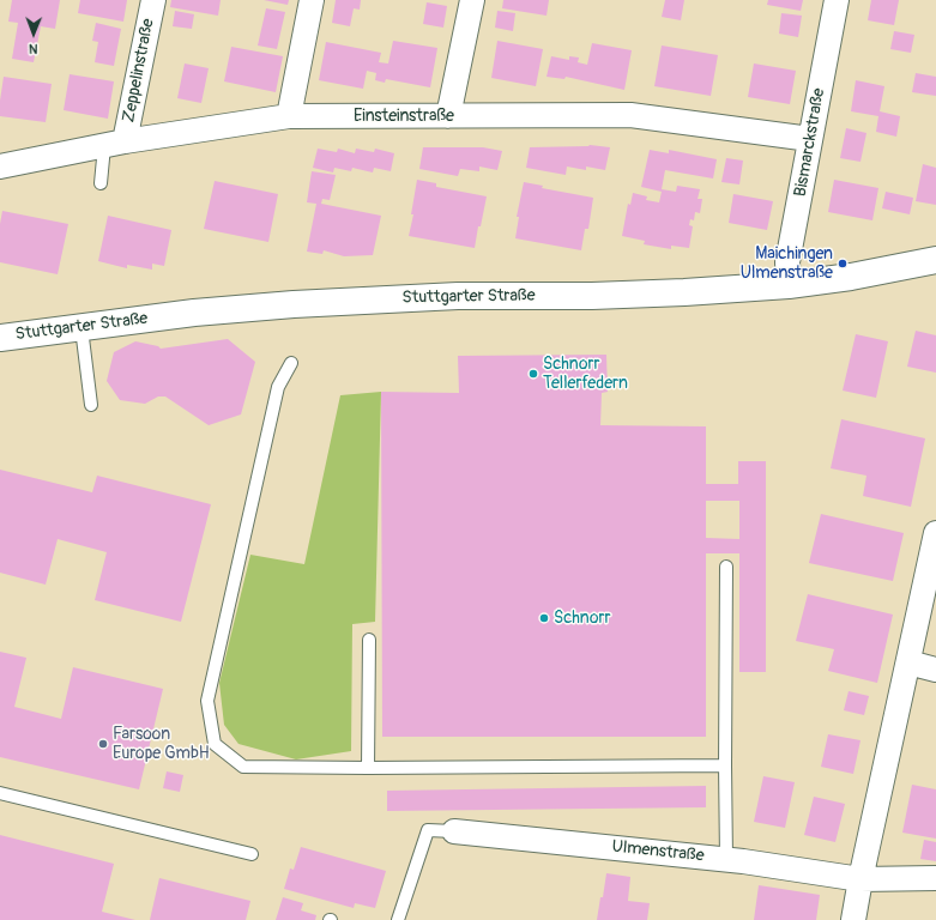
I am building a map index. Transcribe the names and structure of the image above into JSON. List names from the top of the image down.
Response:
{
  "streets": {
    "street": [
      "Zeppelinstraße",
      "Einsteinstraße",
      "Bismarckstraße",
      "Stuttgarter Straße",
      "Ulmenstraße"
    ]
  },
  "crossings": [
    ["Zeppelinstraße", "Einsteinstraße"],
    ["Einsteinstraße", "Bismarckstraße"],
    ["Bismarckstraße", "Stuttgarter Straße"]
  ],
  "places": [
    "Maichingen Ulmenstraße",
    "Schnorr Tellerfedern",
    "Schnorr",
    "Farsoon Europe GmbH"
  ],
  "north": "bottom"
}
